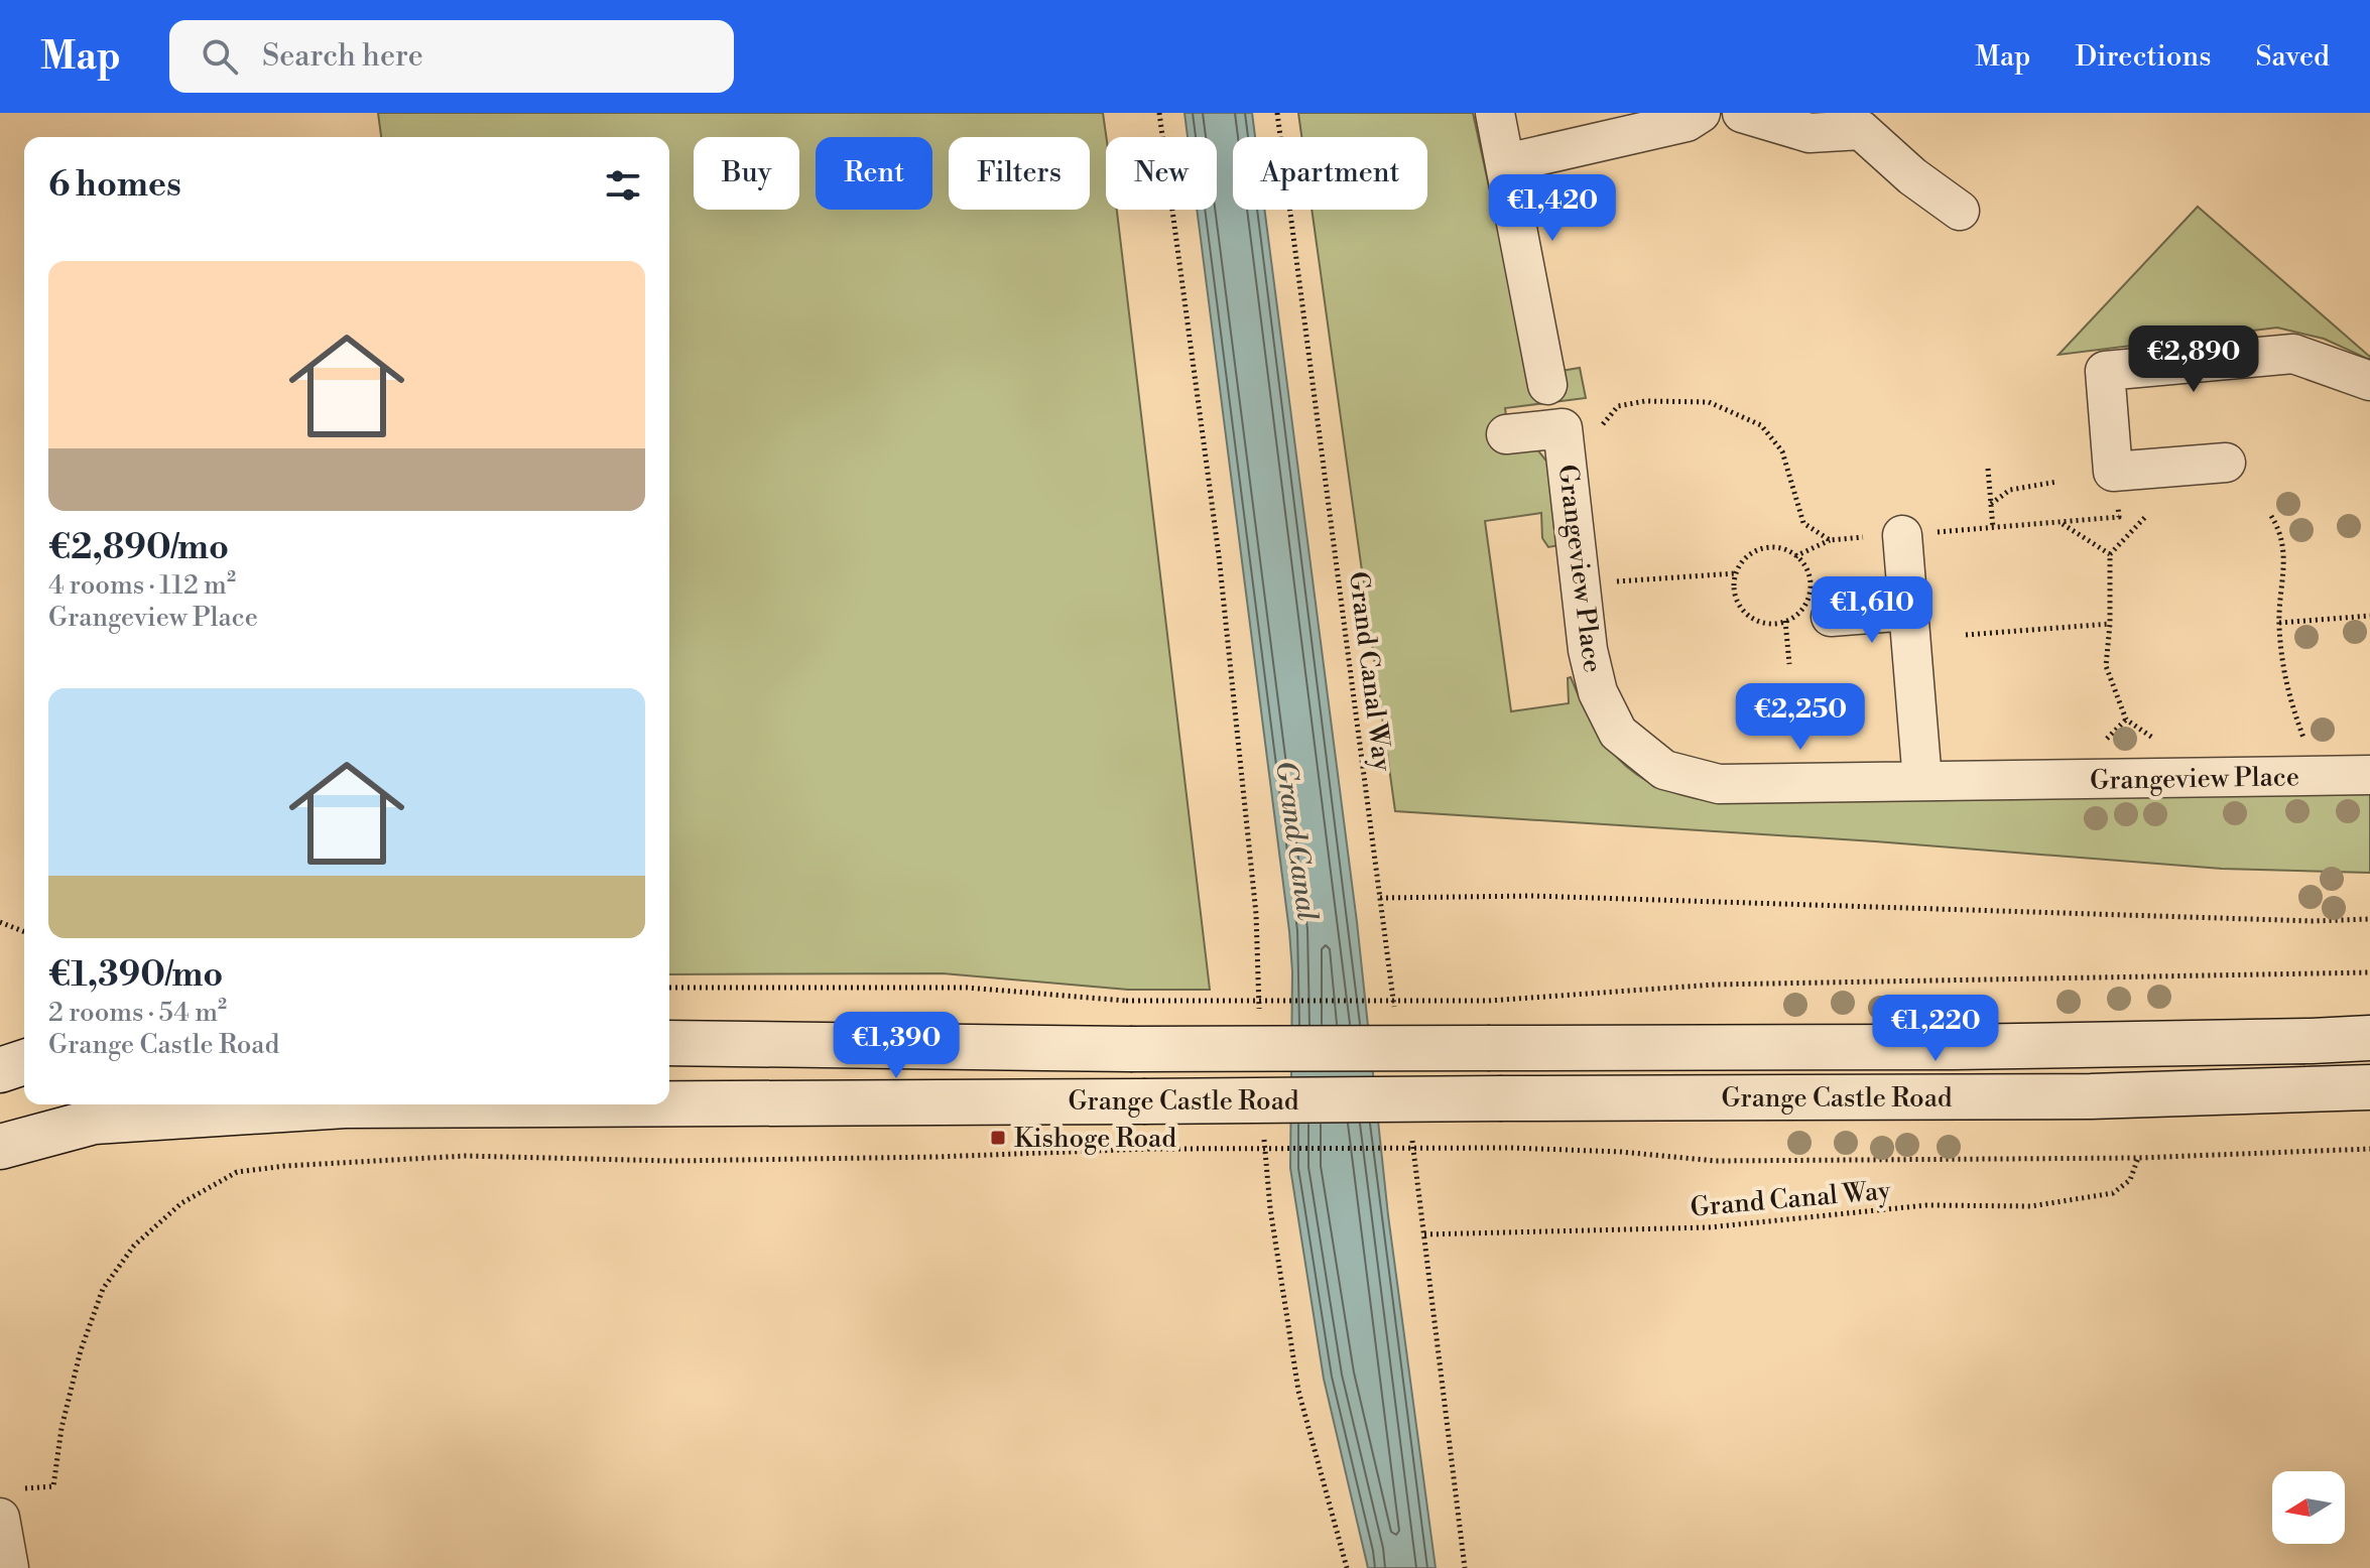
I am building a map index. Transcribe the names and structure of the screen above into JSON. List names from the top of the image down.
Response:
{
  "streets": {
    "main road": ["Grange Castle Road"],
    "street": ["Grangeview Place"],
    "path": ["Grand Canal Way"]
  },
  "water": ["Grand Canal"],
  "places": {
    "transit": ["Kishoge Road"]
  },
  "north": "left",
  "page": {
    "header": "Map",
    "search": "Search here",
    "nav": ["Map", "Directions", "Saved"],
    "chip": [
      "Buy",
      "Rent",
      "Filters",
      "New",
      "Apartment"
    ],
    "heading": "6 homes",
    "price": [
      "€1,420",
      "€2,890",
      "€1,610",
      "€2,250",
      "€1,220",
      "€1,390"
    ],
    "list": [
      {
        "name": "€2,890/mo",
        "note": "4 rooms · 112 m² · Grangeview Place"
      },
      {
        "name": "€1,390/mo",
        "note": "2 rooms · 54 m² · Grange Castle Road"
      }
    ]
  }
}
